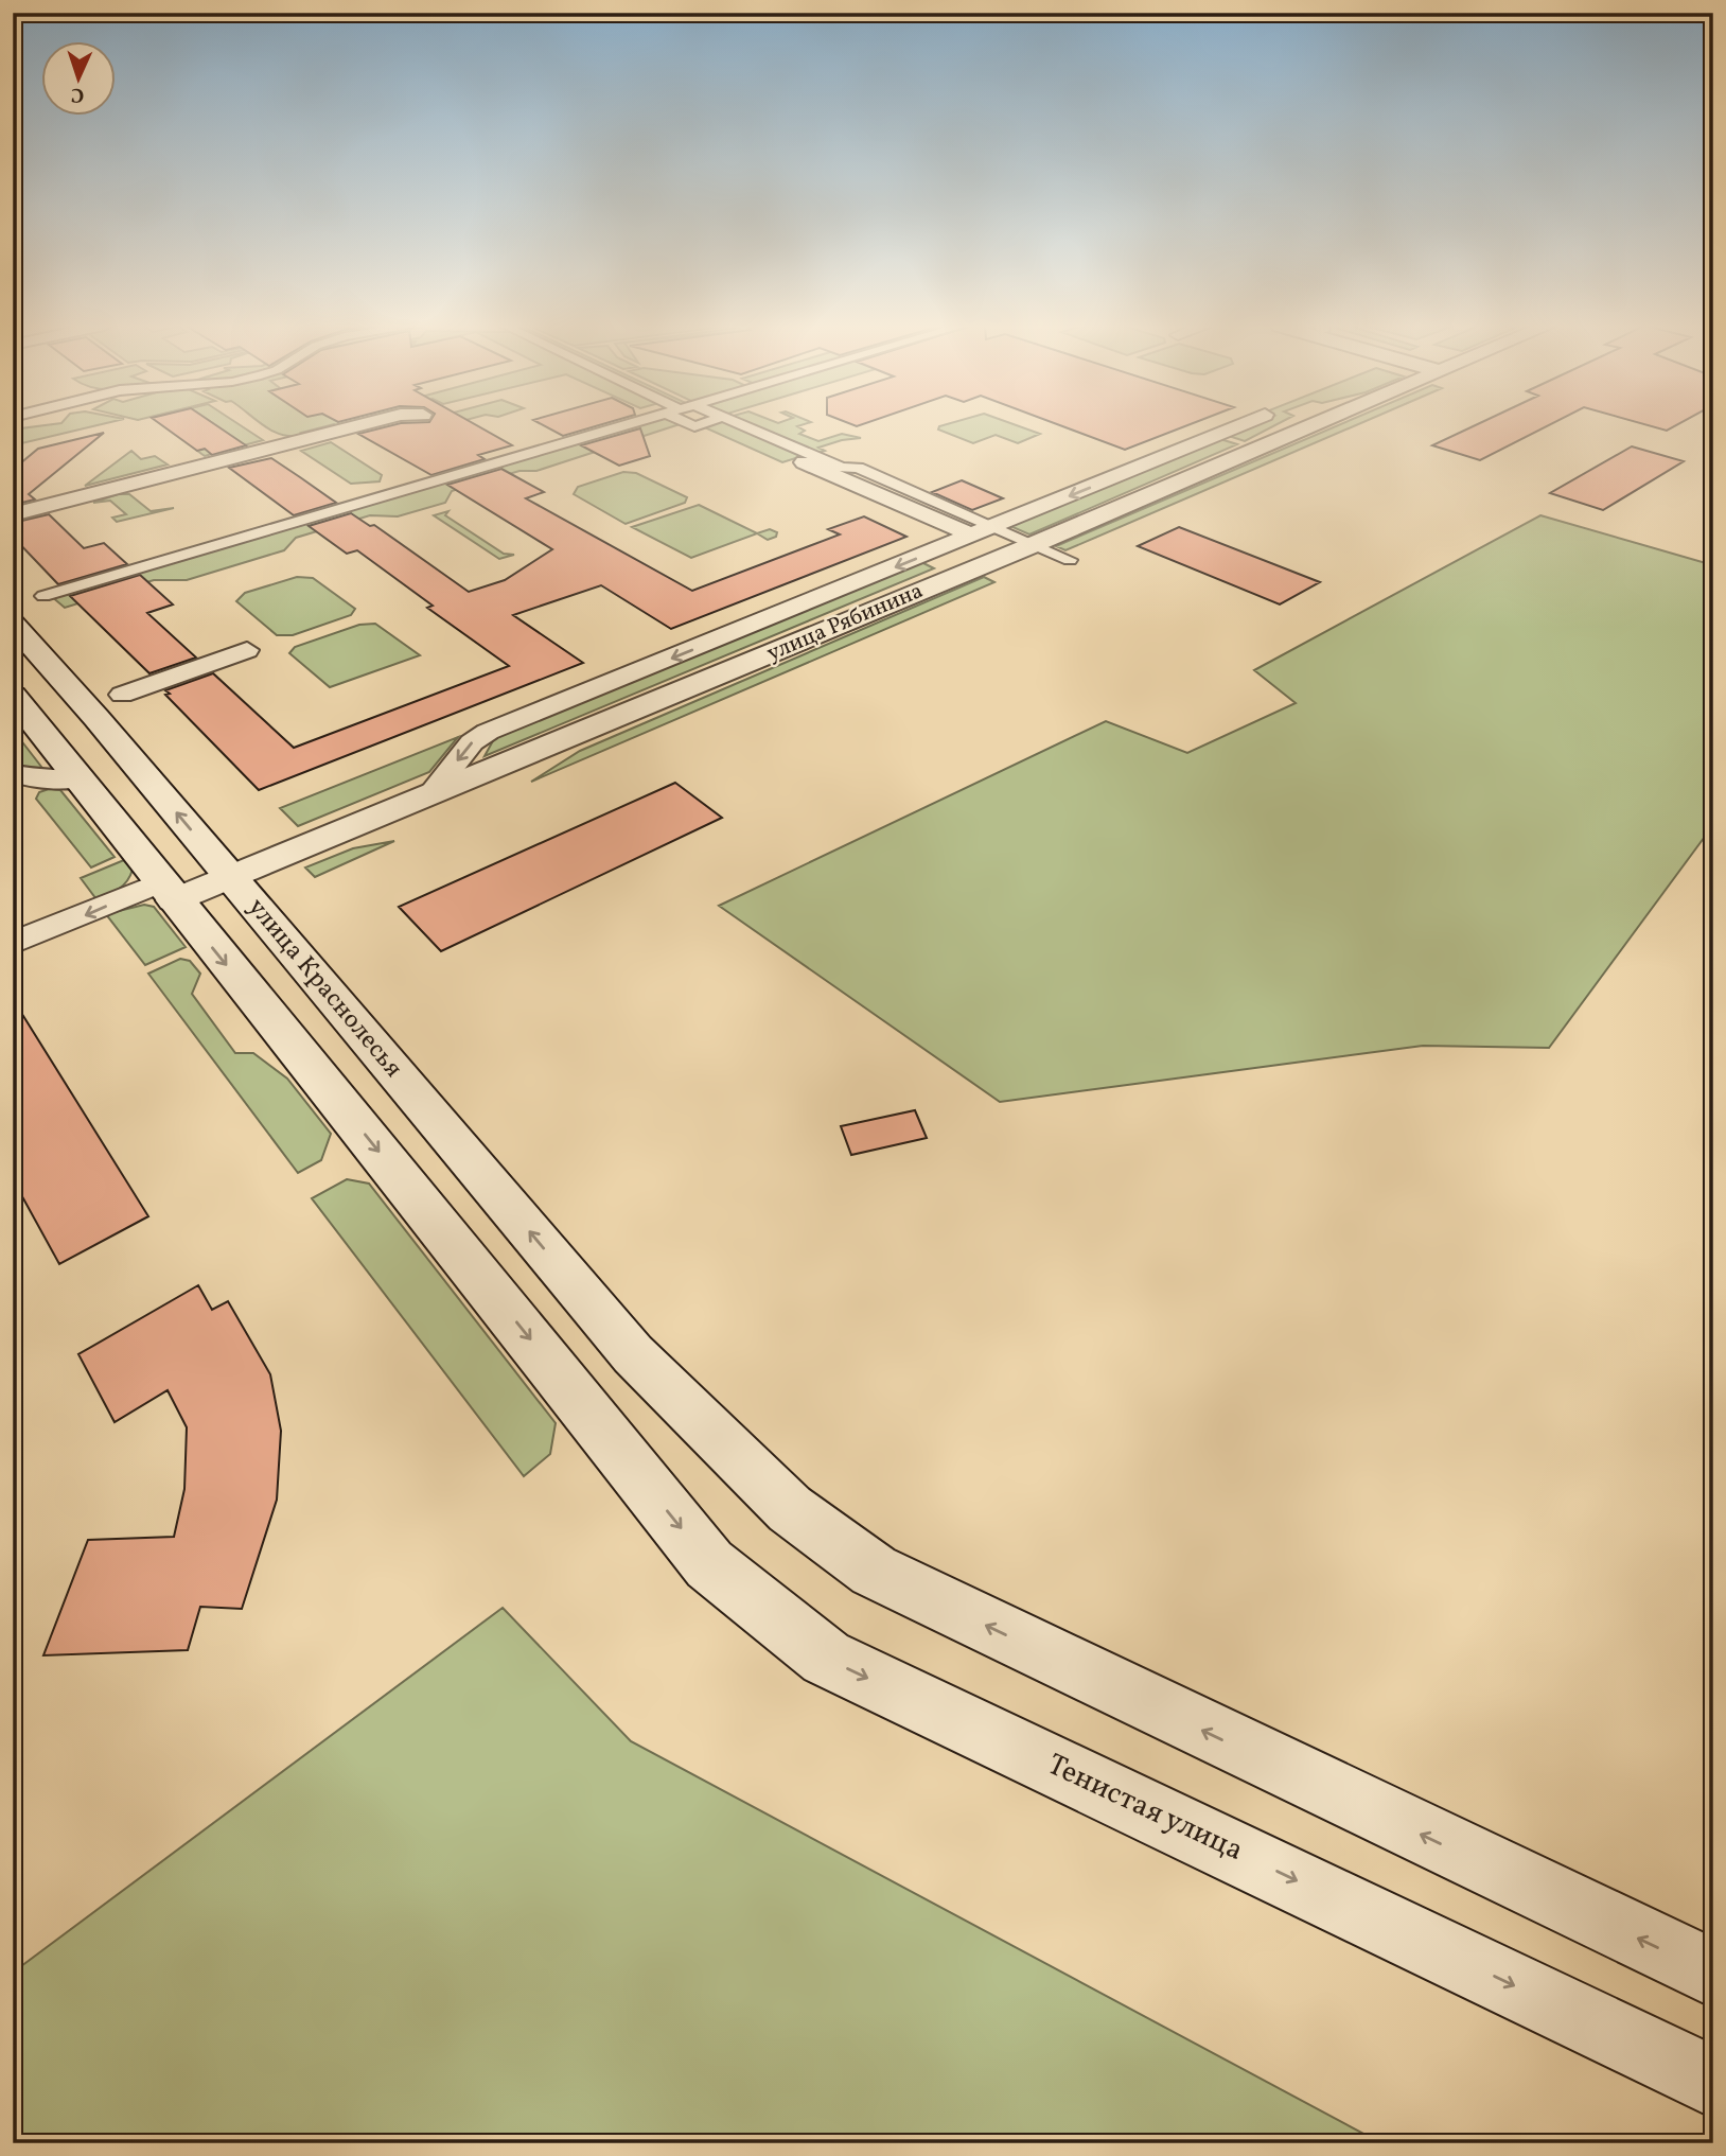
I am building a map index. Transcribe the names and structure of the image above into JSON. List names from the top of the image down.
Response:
{
  "streets": {
    "main road": ["улица Рябинина", "улица Краснолесья", "Тенистая улица"]
  },
  "crossings": [
    ["улица Рябинина", "улица Краснолесья"],
    ["улица Рябинина", "Тенистая улица"]
  ],
  "one_way": ["улица Краснолесья", "Тенистая улица"],
  "north": "bottom"
}
